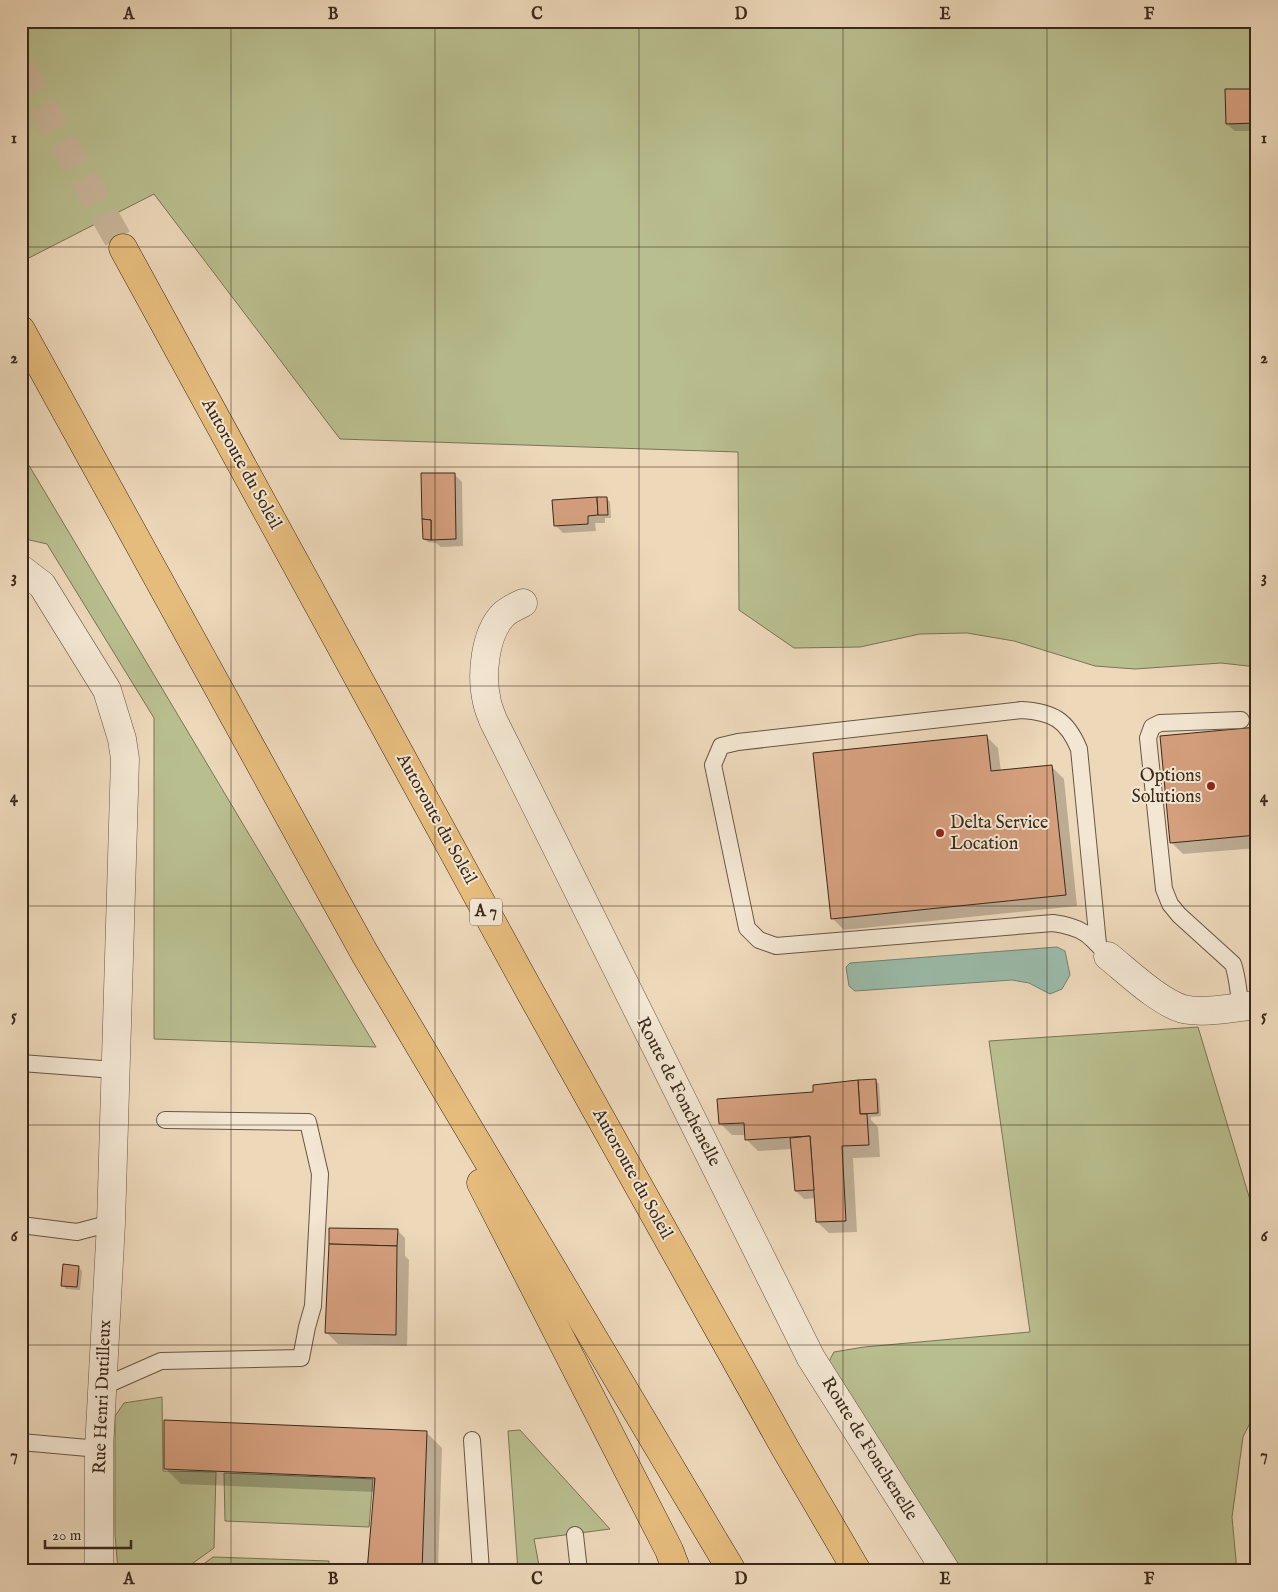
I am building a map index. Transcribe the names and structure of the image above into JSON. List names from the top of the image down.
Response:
{
  "streets": {
    "highway": ["Autoroute du Soleil", "A 7"],
    "street": ["Route de Fonchenelle", "Rue Henri Dutilleux"]
  },
  "places": ["Options Solutions", "Delta Service Location"],
  "scale_bar": "20 m",
  "grid": {
    "columns": [
      "A",
      "B",
      "C",
      "D",
      "E",
      "F"
    ],
    "rows": [
      "1",
      "2",
      "3",
      "4",
      "5",
      "6",
      "7"
    ]
  }
}
